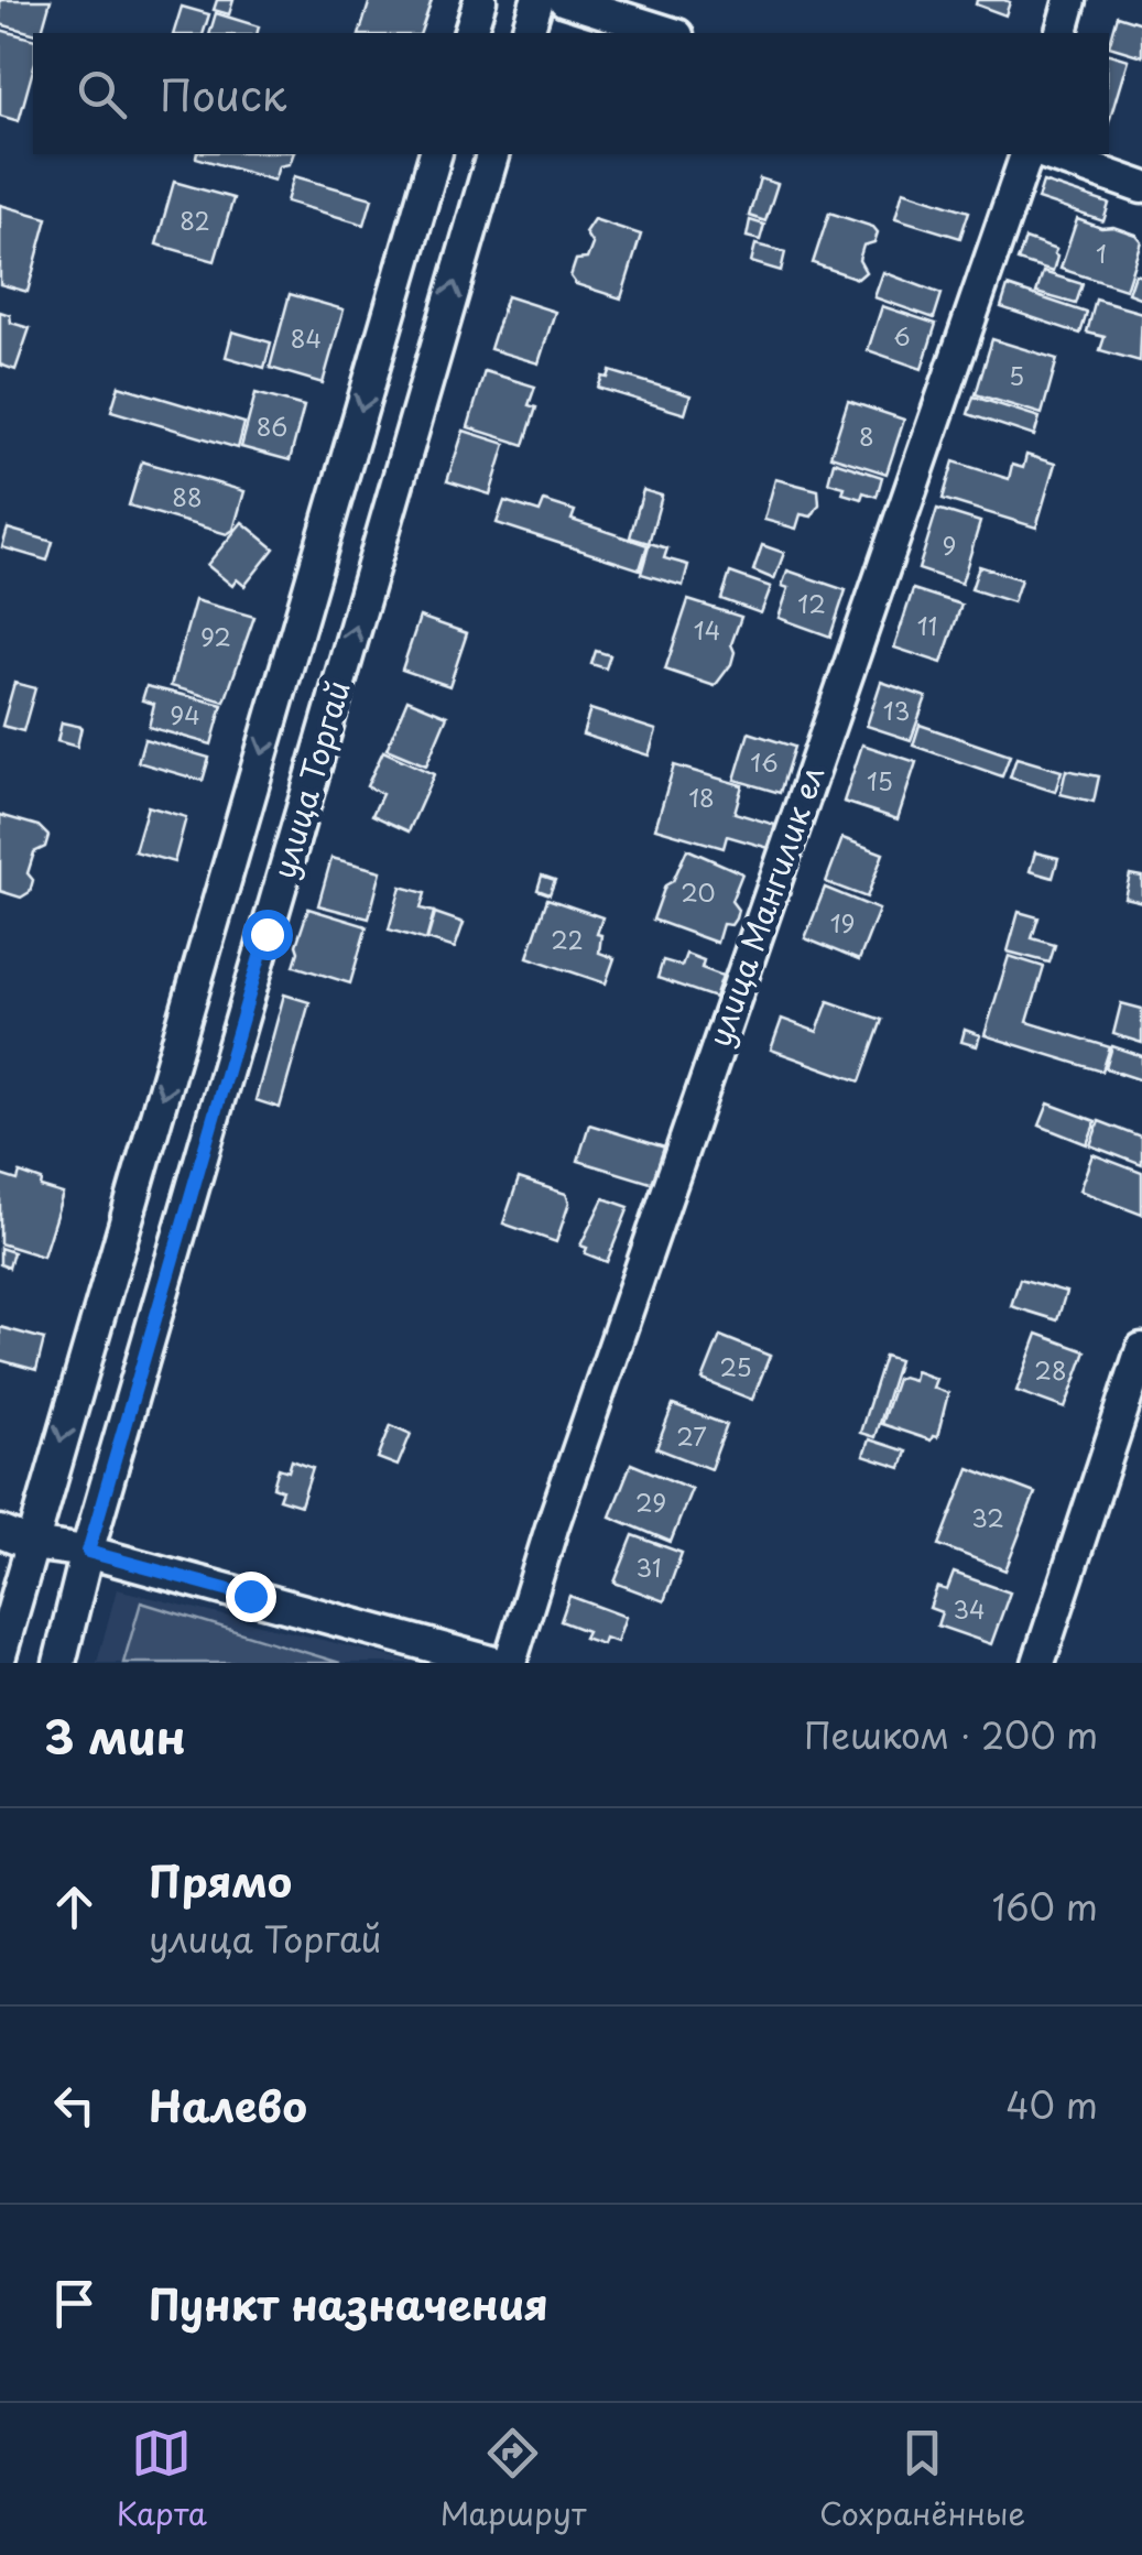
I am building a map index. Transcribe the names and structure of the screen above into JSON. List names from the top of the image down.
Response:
{
  "streets": {
    "street": ["улица Торгай", "улица Мангилик ел"]
  },
  "house_numbers": [
    "82",
    "1",
    "6",
    "84",
    "5",
    "86",
    "8",
    "88",
    "9",
    "12",
    "11",
    "14",
    "92",
    "13",
    "94",
    "16",
    "15",
    "18",
    "20",
    "19",
    "22",
    "25",
    "28",
    "27",
    "29",
    "32",
    "31",
    "34"
  ],
  "page": {
    "search": "Поиск",
    "heading": ["3 мин", "Пешком · 200 m"],
    "list": [
      ["Прямо", "улица Торгай", "160 m"],
      ["Налево", "40 m"],
      "Пункт назначения"
    ],
    "nav": ["Карта", "Маршрут", "Сохранённые"]
  }
}
